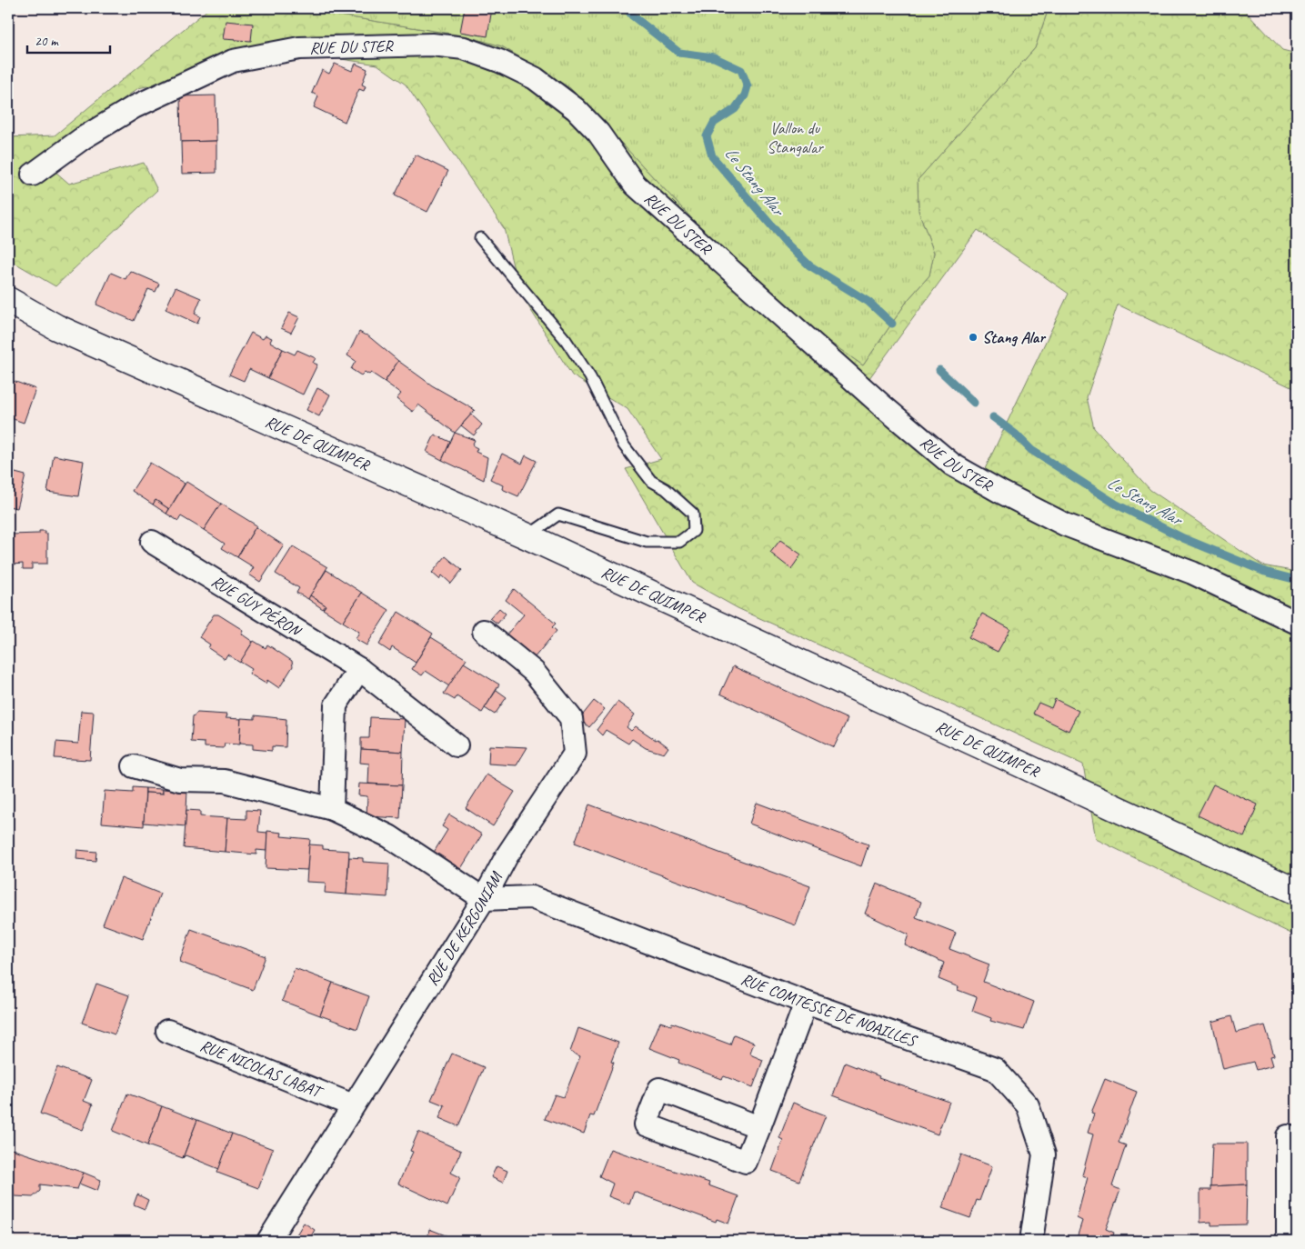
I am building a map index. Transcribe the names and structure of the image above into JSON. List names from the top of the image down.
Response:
{
  "streets": {
    "main road": ["RUE DE QUIMPER"],
    "street": [
      "RUE DU STER",
      "RUE GUY PÉRON",
      "RUE DE KERGONIAM",
      "RUE COMTESSE DE NOAILLES",
      "RUE NICOLAS LABAT"
    ]
  },
  "crossings": [
    ["RUE DE KERGONIAM", "RUE COMTESSE DE NOAILLES"],
    ["RUE DE KERGONIAM", "RUE NICOLAS LABAT"]
  ],
  "water": ["Le Stang Alar"],
  "parks": ["Vallon du Stangalar"],
  "places": ["Stang Alar"],
  "scale_bar": "20 m"
}
